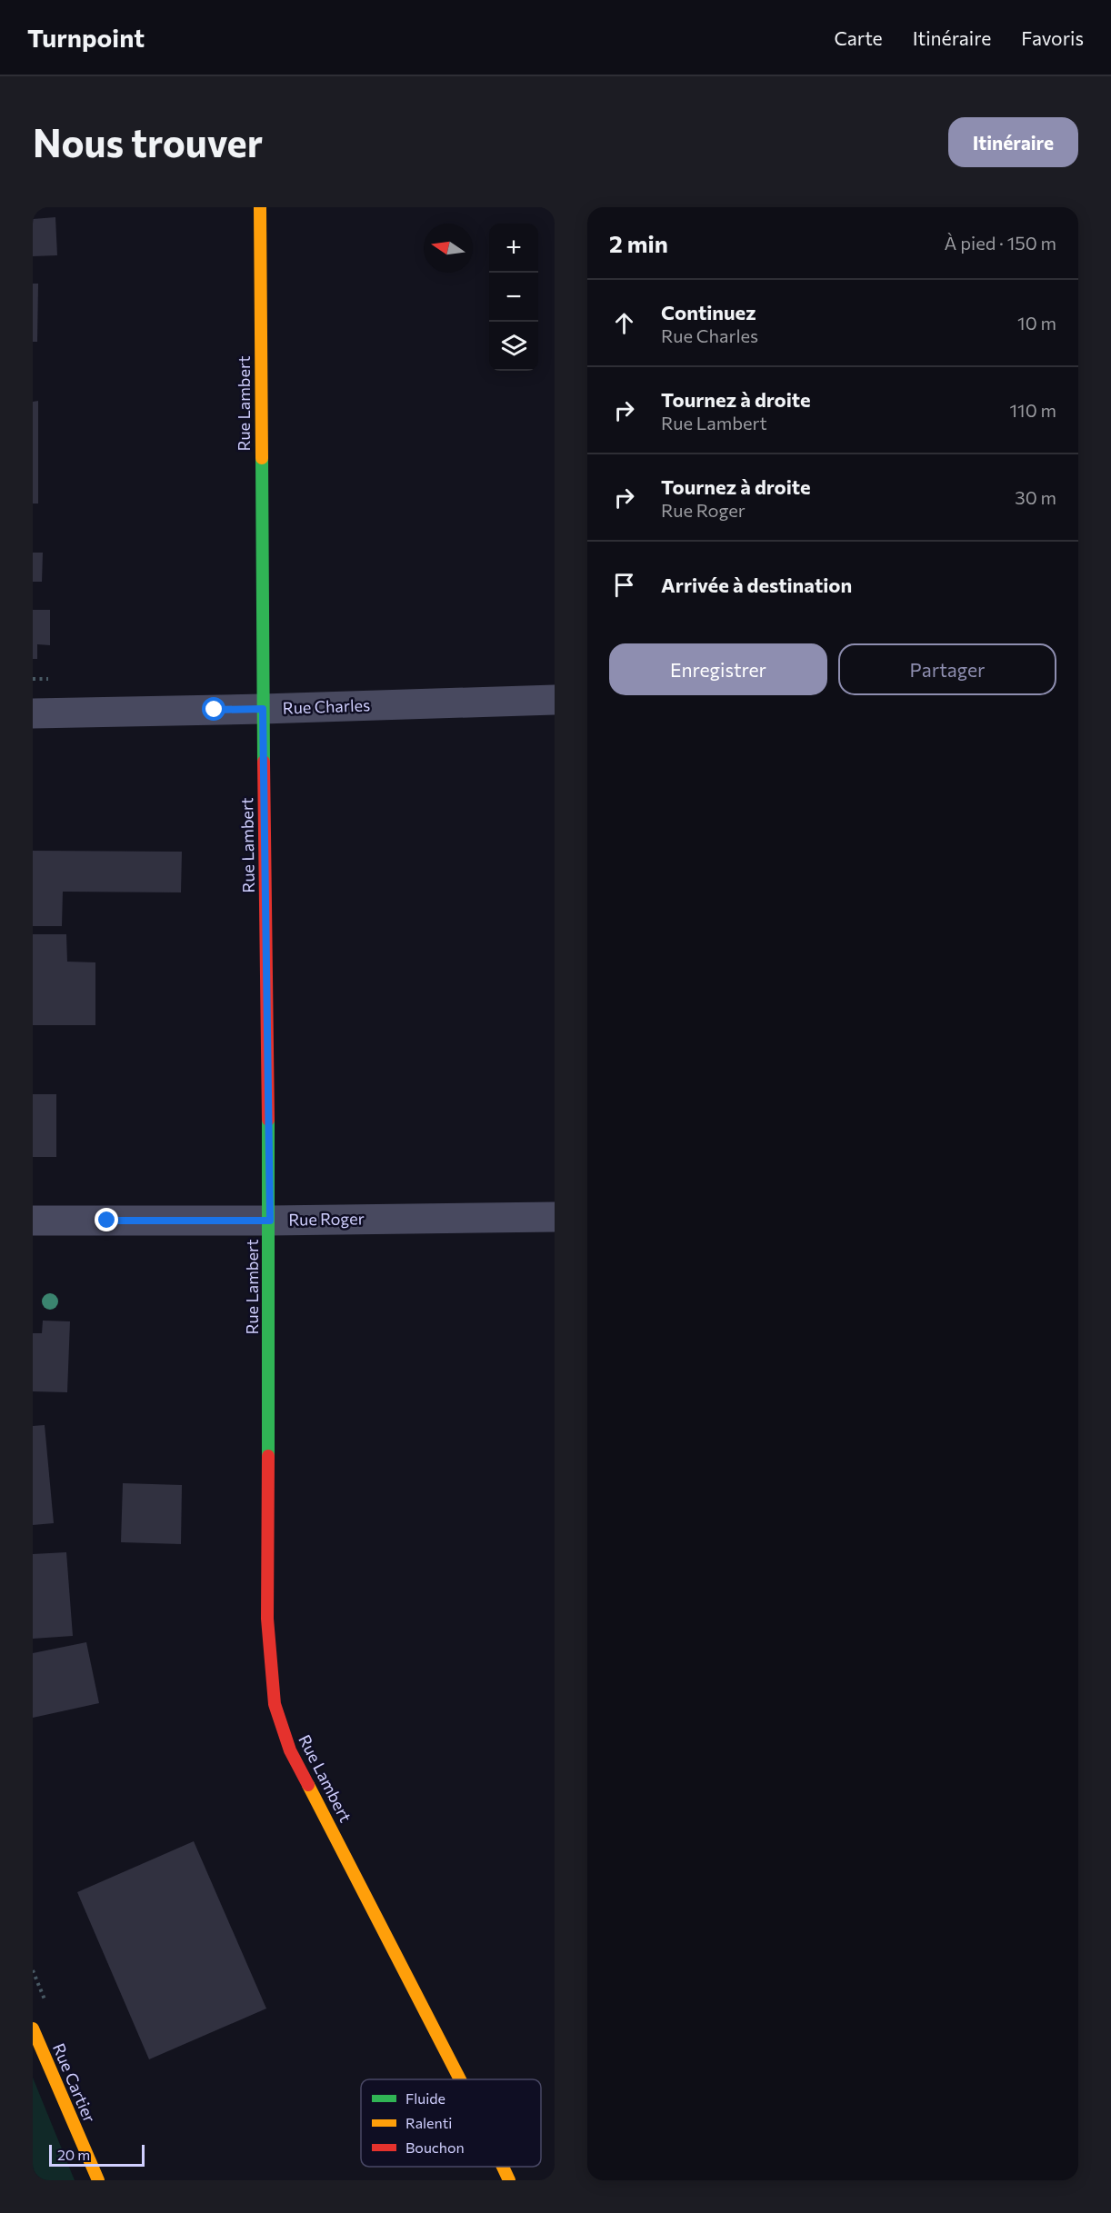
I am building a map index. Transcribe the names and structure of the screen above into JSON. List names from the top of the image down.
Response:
{
  "streets": {
    "street": [
      "Rue Lambert",
      "Rue Charles",
      "Rue Roger",
      "Rue Cartier"
    ]
  },
  "crossings": [
    ["Rue Lambert", "Rue Charles"],
    ["Rue Lambert", "Rue Roger"]
  ],
  "legend": ["Fluide", "Ralenti", "Bouchon"],
  "scale_bar": "20 m",
  "north": "left",
  "page": {
    "header": "Turnpoint",
    "nav": ["Carte", "Itinéraire", "Favoris"],
    "buttons": [
      "Itinéraire",
      ["Enregistrer", "Partager"]
    ],
    "title": "Nous trouver",
    "heading": ["2 min", "À pied · 150 m"],
    "map_buttons": ["+", "−"],
    "list": [
      ["Continuez", "Rue Charles", "10 m"],
      ["Tournez à droite", "Rue Lambert", "110 m"],
      ["Tournez à droite", "Rue Roger", "30 m"],
      "Arrivée à destination"
    ],
    "scale": "20 m"
  }
}
